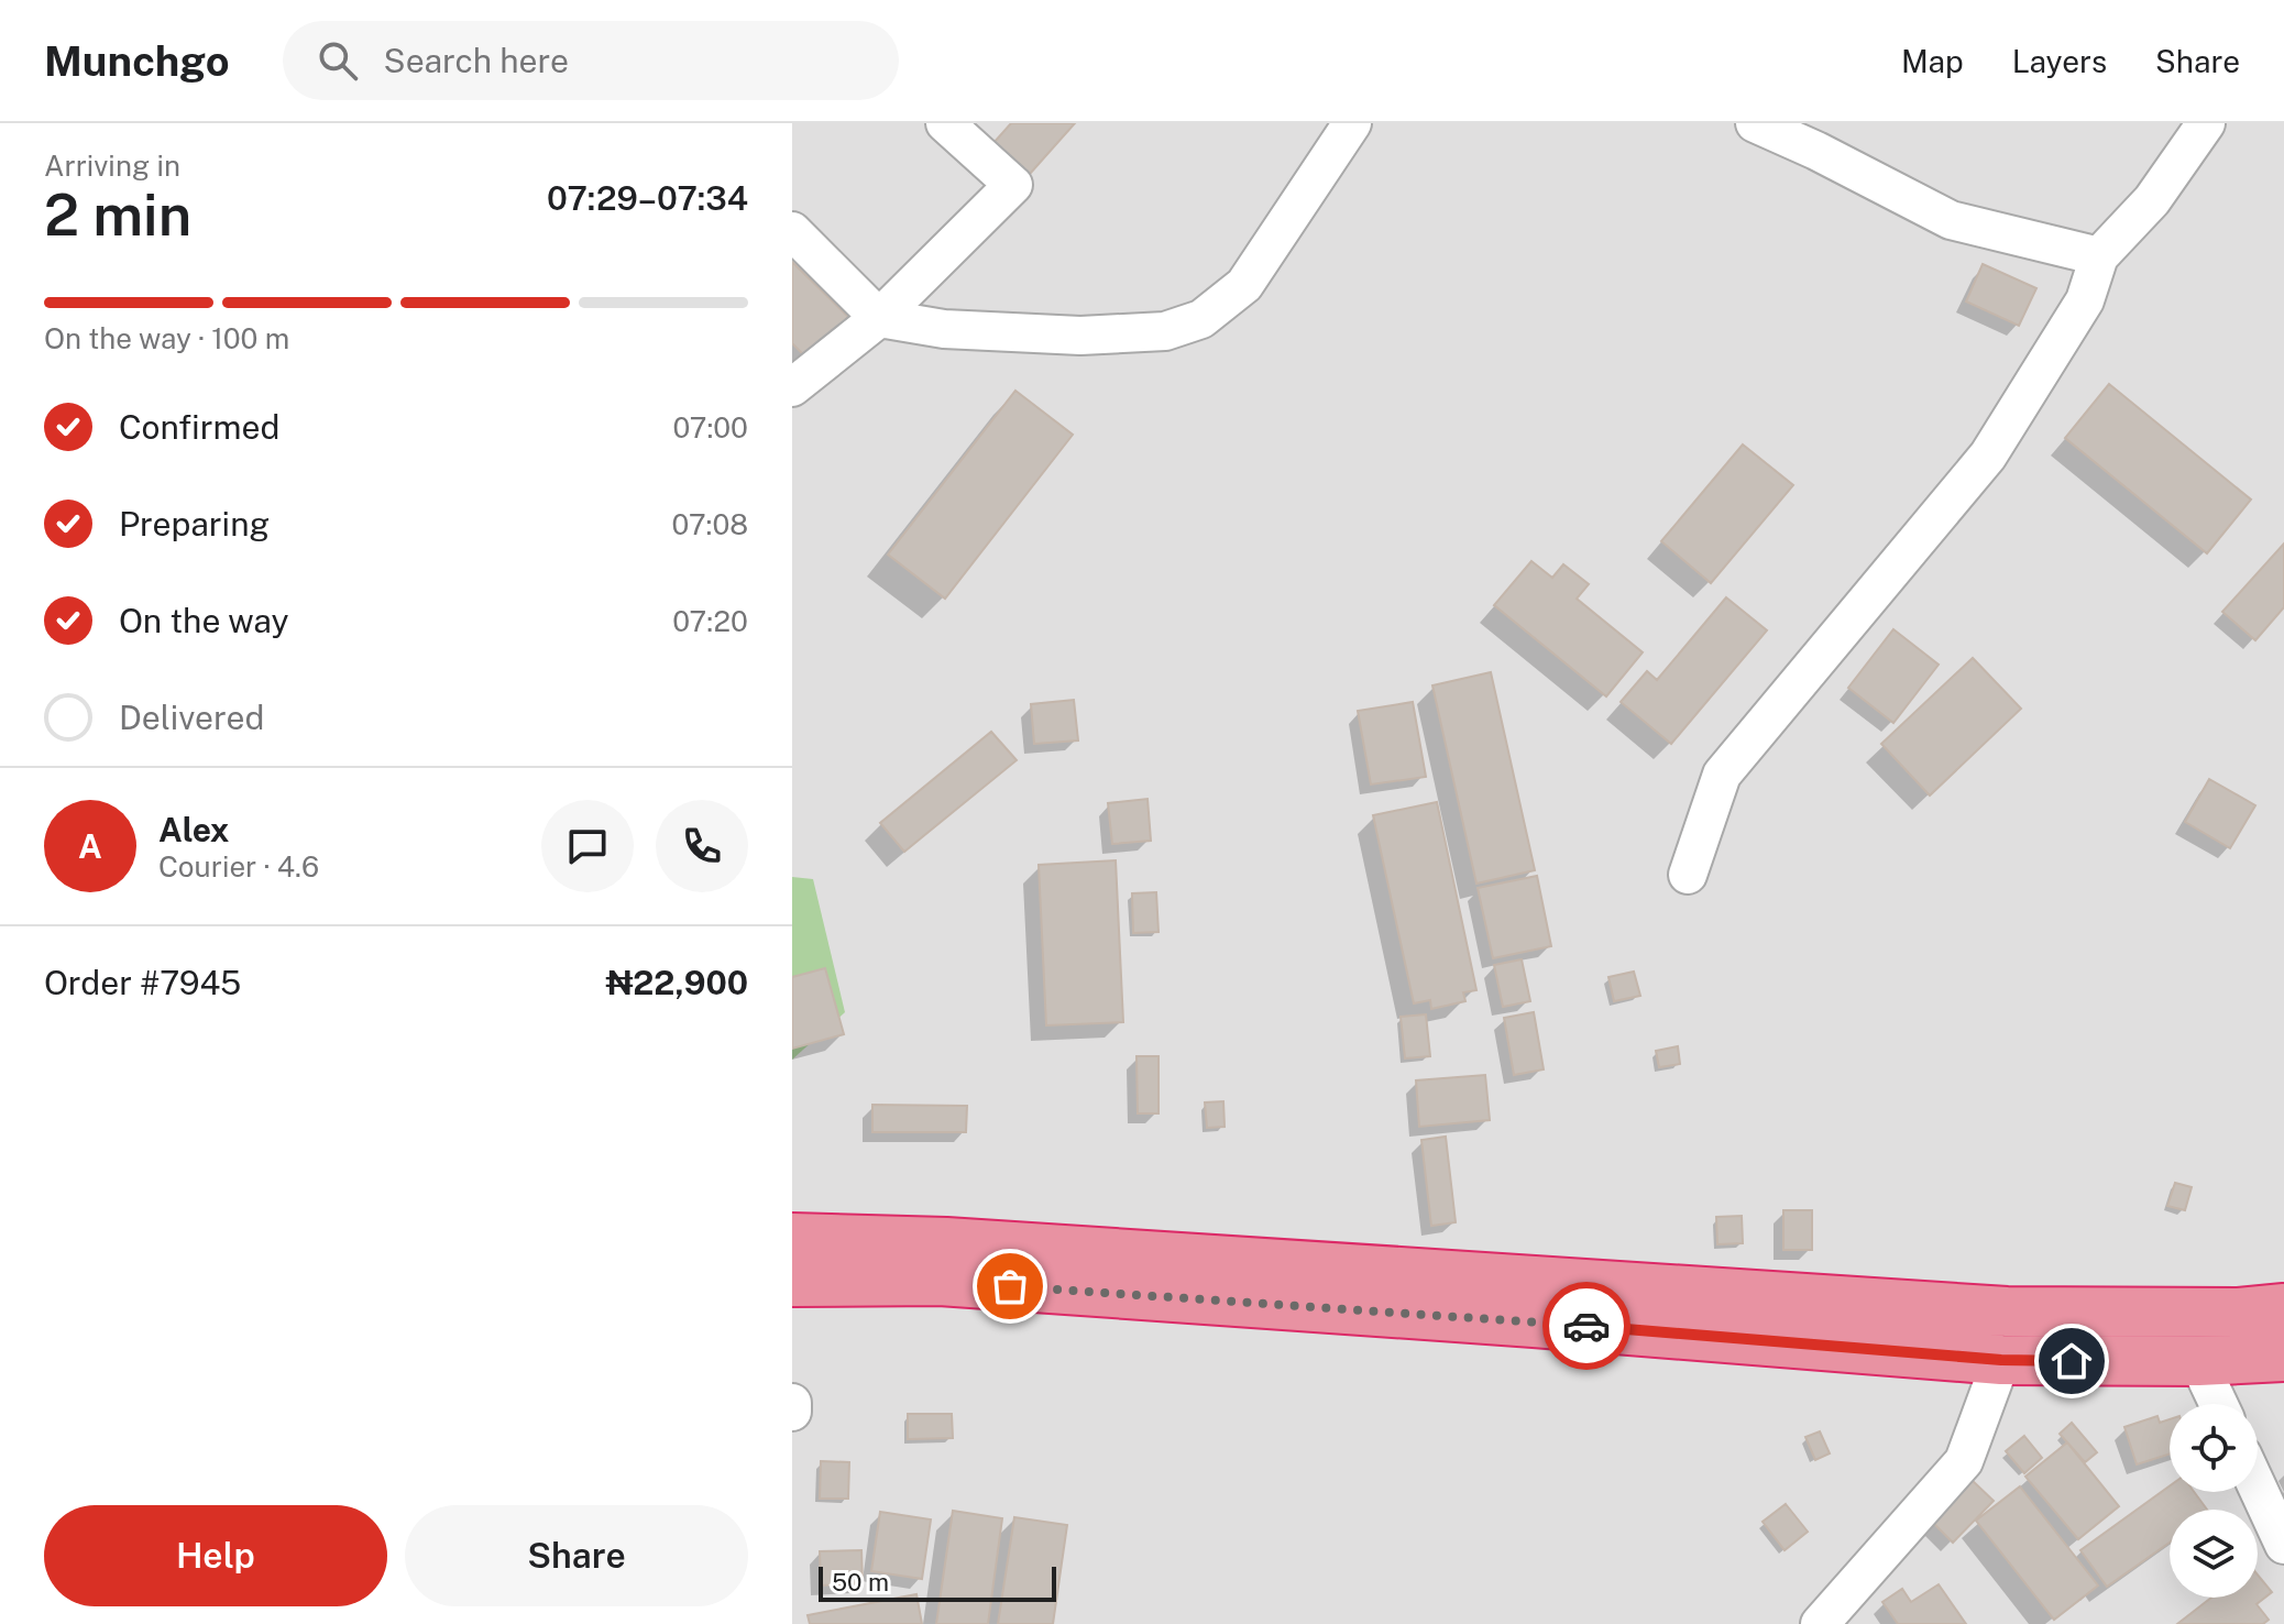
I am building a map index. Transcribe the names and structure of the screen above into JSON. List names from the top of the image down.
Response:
{
  "scale_bar": "50 m",
  "page": {
    "header": "Munchgo",
    "search": "Search here",
    "nav": ["Map", "Layers", "Share"],
    "heading": ["2 min", "Arriving in", "07:29–07:34"],
    "panel": [
      "Alex",
      "Courier · 4.6",
      "Order #7945",
      "₦22,900"
    ],
    "bar": "On the way · 100 m",
    "list": [
      ["Confirmed", "07:00"],
      ["Preparing", "07:08"],
      ["On the way", "07:20"],
      "Delivered"
    ],
    "round": "A",
    "buttons": ["Help", "Share"],
    "scale": "50 m"
  }
}
